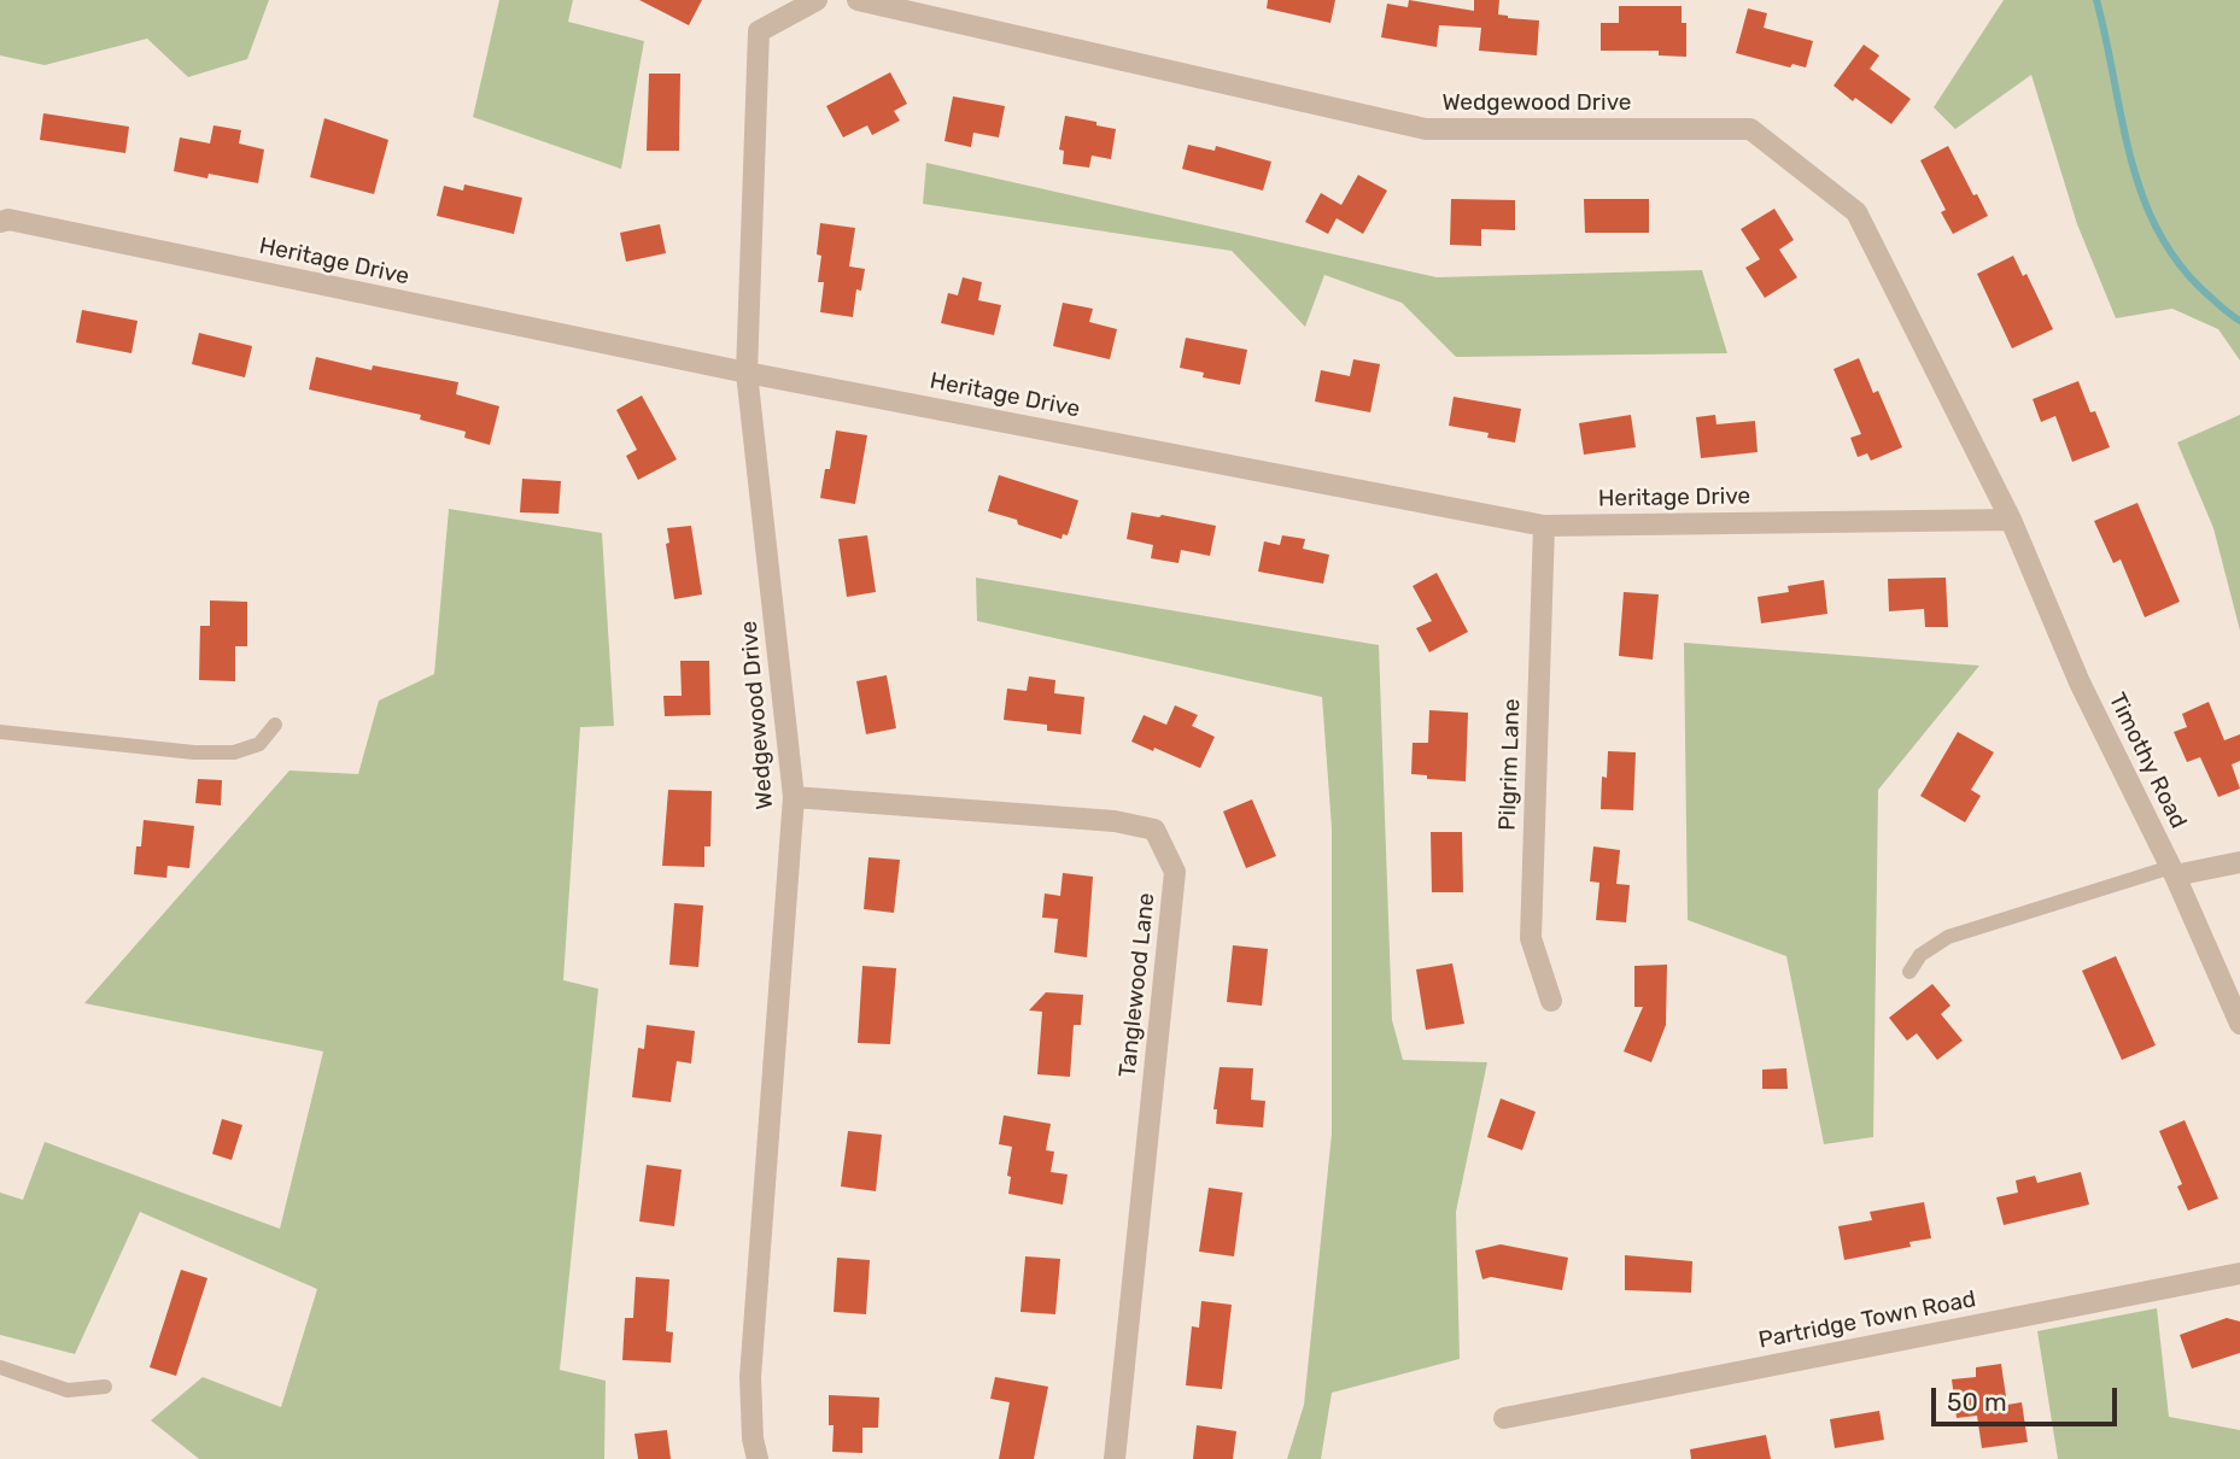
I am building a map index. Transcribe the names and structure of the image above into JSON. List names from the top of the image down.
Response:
{
  "streets": {
    "street": [
      "Wedgewood Drive",
      "Heritage Drive",
      "Timothy Road",
      "Pilgrim Lane",
      "Tanglewood Lane",
      "Partridge Town Road"
    ]
  },
  "crossings": [
    ["Wedgewood Drive", "Heritage Drive"],
    ["Wedgewood Drive", "Timothy Road"],
    ["Wedgewood Drive", "Tanglewood Lane"],
    ["Heritage Drive", "Timothy Road"],
    ["Heritage Drive", "Pilgrim Lane"]
  ],
  "scale_bar": "50 m"
}
